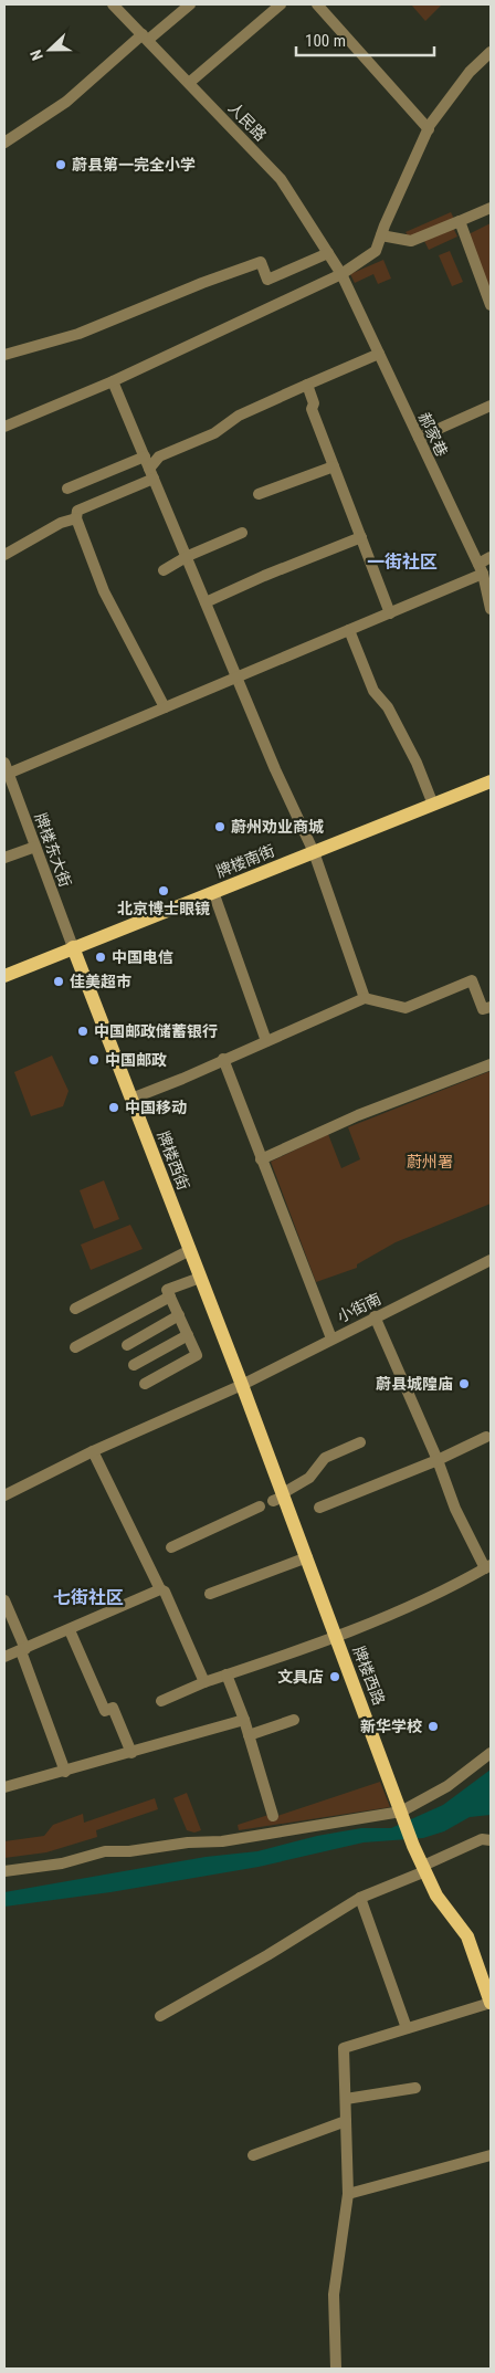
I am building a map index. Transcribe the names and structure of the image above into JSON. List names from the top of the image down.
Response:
{
  "streets": {
    "main road": ["牌楼南街", "牌楼西街", "牌楼西路"],
    "street": [
      "人民路",
      "郝家巷",
      "牌楼东大街",
      "小街南"
    ]
  },
  "crossings": [
    ["人民路", "郝家巷"],
    ["牌楼东大街", "牌楼南街"],
    ["牌楼东大街", "牌楼西街"],
    ["牌楼南街", "牌楼西街"],
    ["牌楼西街", "小街南"],
    ["牌楼西街", "牌楼西路"],
    ["小街南", "牌楼西路"]
  ],
  "districts": ["一街社区", "七街社区"],
  "parks": ["蔚州署"],
  "places": [
    "蔚县第一完全小学",
    "蔚州劝业商城",
    "北京博士眼镜",
    "中国电信",
    "佳美超市",
    "中国邮政储蓄银行",
    "中国邮政",
    "中国移动",
    "蔚县城隍庙",
    "文具店",
    "新华学校"
  ],
  "scale_bar": "100 m",
  "north": "left"
}
